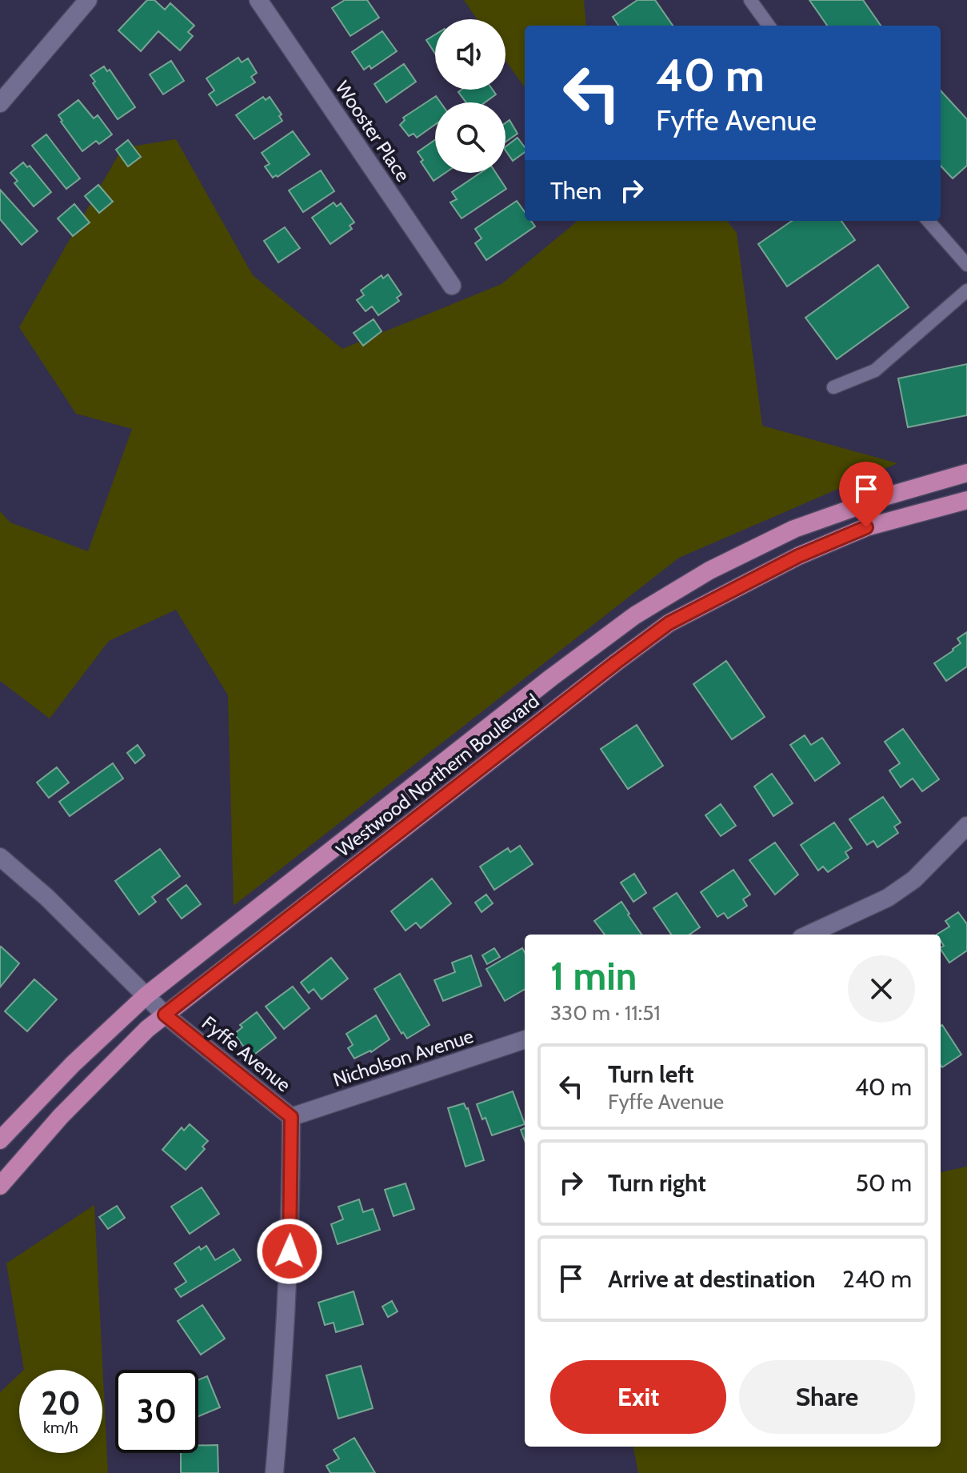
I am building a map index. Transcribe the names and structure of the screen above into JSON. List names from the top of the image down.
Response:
{
  "streets": {
    "main road": ["Westwood Northern Boulevard"],
    "street": ["Wooster Place", "Fyffe Avenue", "Nicholson Avenue"]
  },
  "crossings": [
    ["Westwood Northern Boulevard", "Fyffe Avenue"],
    ["Fyffe Avenue", "Nicholson Avenue"]
  ],
  "page": {
    "turn": ["40 m", "Fyffe Avenue"],
    "then": "Then",
    "heading": ["1 min", "330 m · 11:51"],
    "list": [
      {
        "name": "Turn left",
        "note": "Fyffe Avenue",
        "value": "40 m"
      },
      {
        "name": "Turn right",
        "value": "50 m"
      },
      {
        "name": "Arrive at destination",
        "value": "240 m"
      }
    ],
    "buttons": ["Exit", "Share"],
    "speed": "20 km/h",
    "limit": "30"
  }
}
